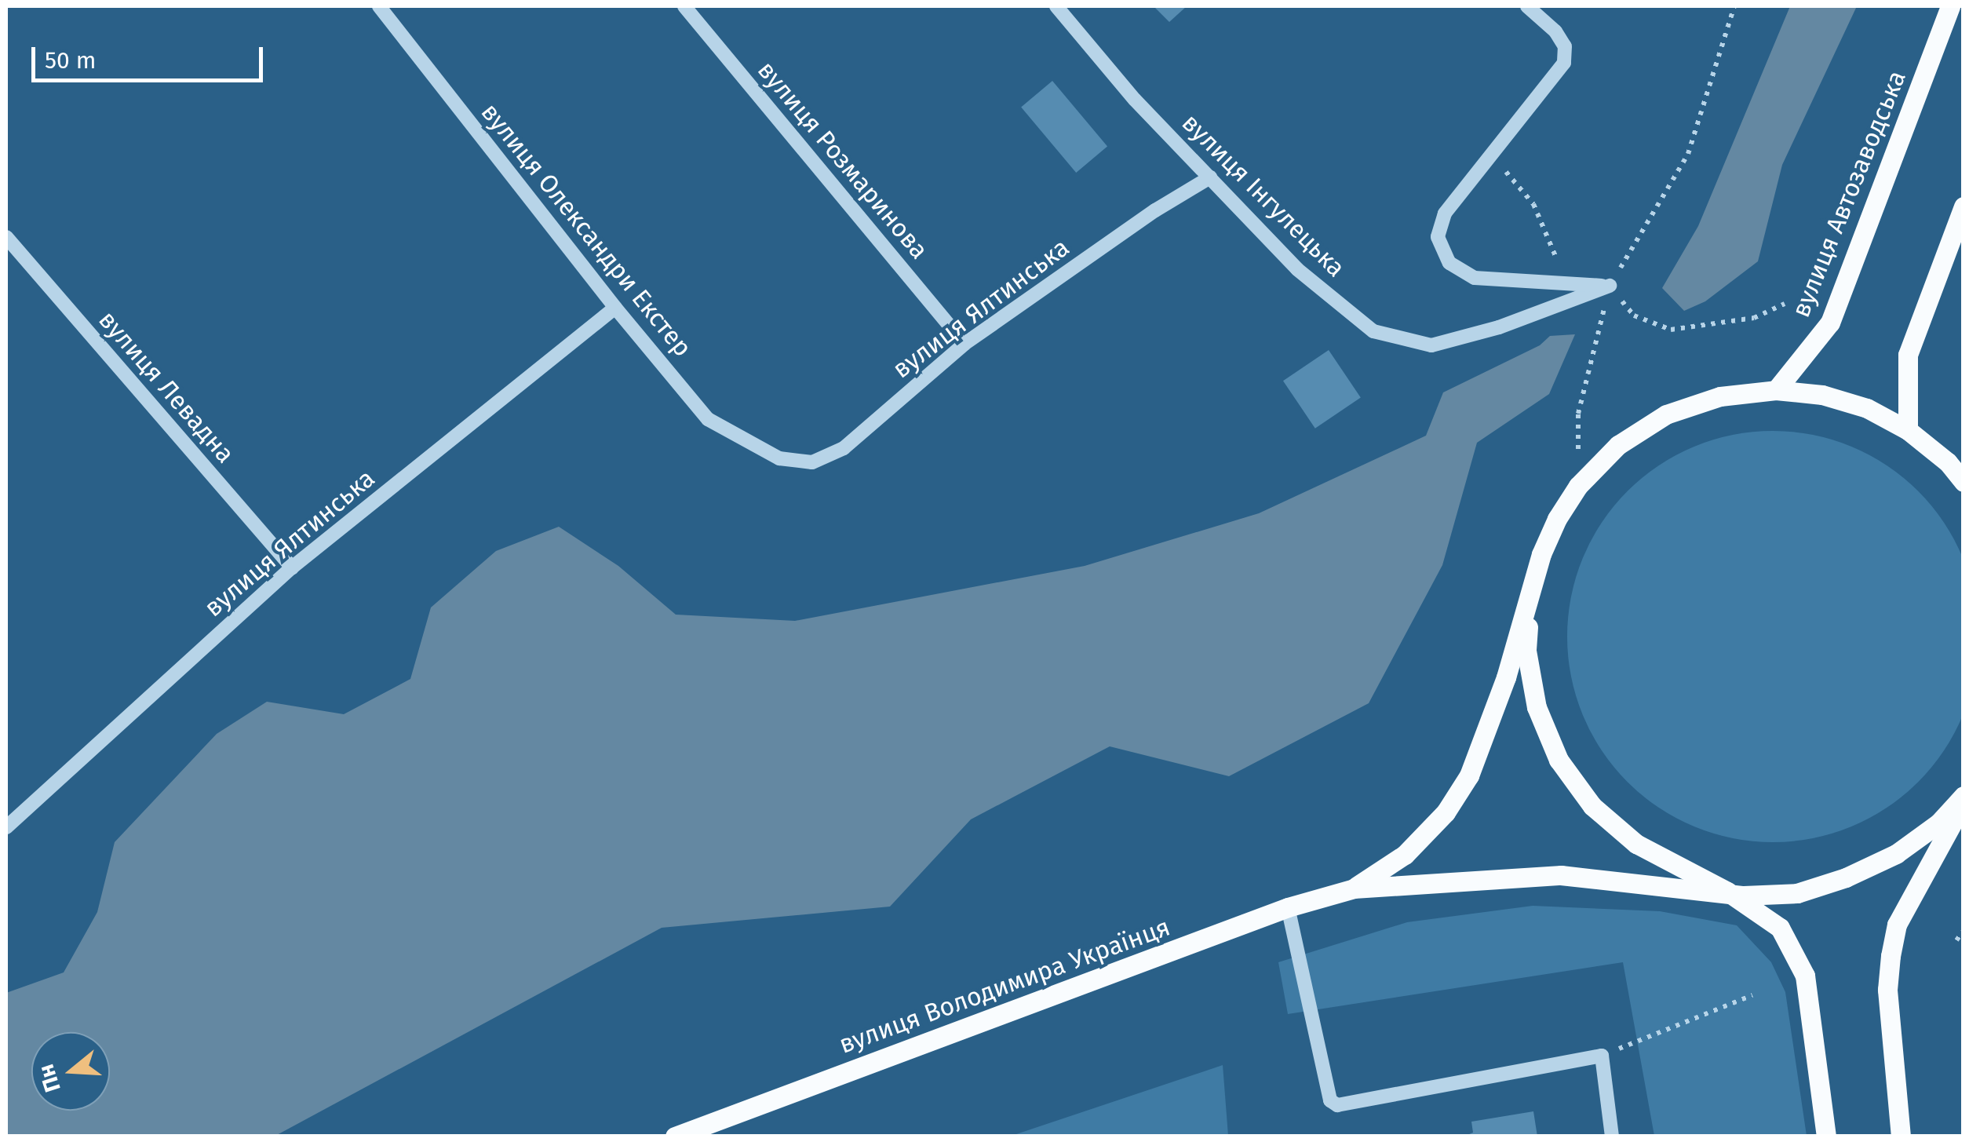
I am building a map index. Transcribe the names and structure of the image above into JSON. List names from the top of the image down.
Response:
{
  "streets": {
    "main road": ["вулиця Автозаводська", "вулиця Володимира Українця"],
    "street": [
      "вулиця Розмаринова",
      "вулиця Інгулецька",
      "вулиця Олександри Екстер",
      "вулиця Ялтинська",
      "вулиця Левадна"
    ]
  },
  "crossings": [
    ["вулиця Розмаринова", "вулиця Ялтинська"],
    ["вулиця Інгулецька", "вулиця Ялтинська"],
    ["вулиця Олександри Екстер", "вулиця Ялтинська"],
    ["вулиця Ялтинська", "вулиця Левадна"]
  ],
  "scale_bar": "50 m",
  "north": "left"
}
